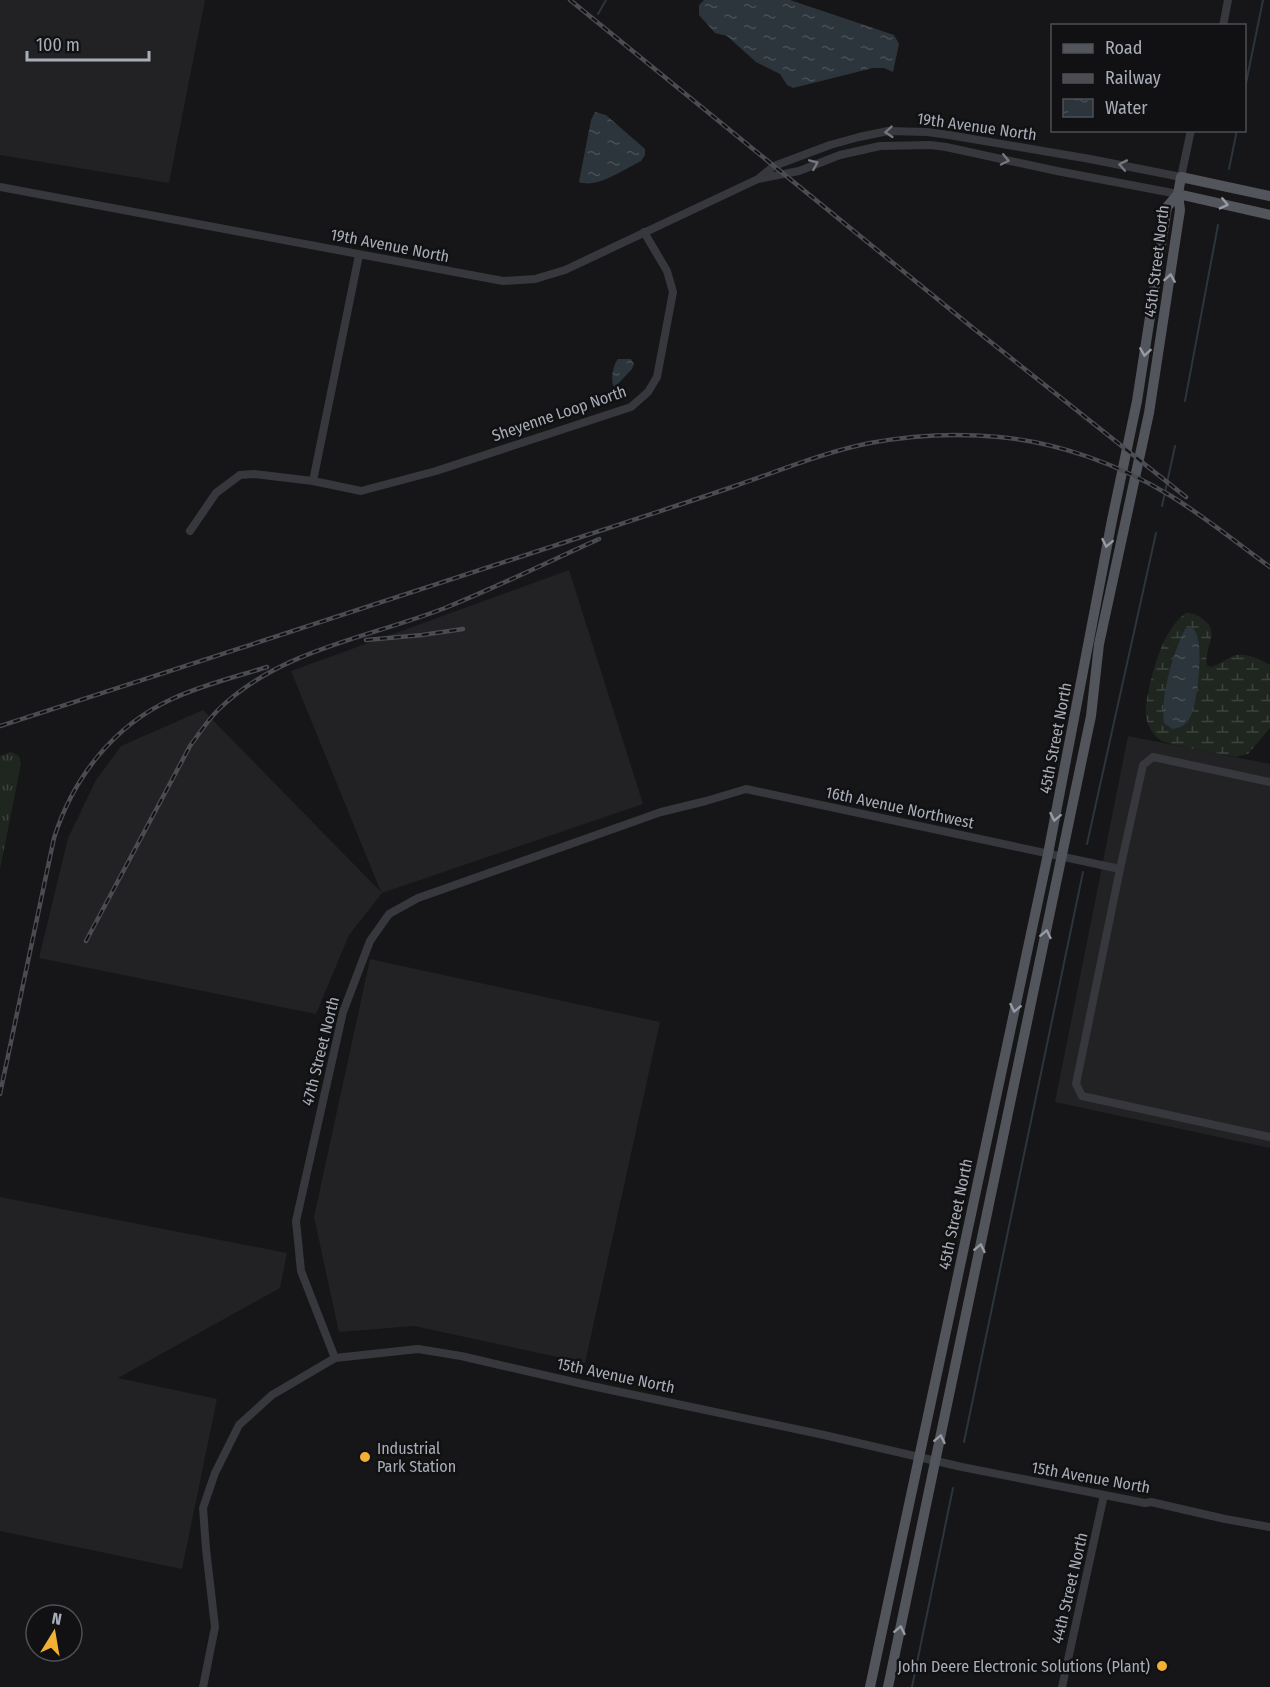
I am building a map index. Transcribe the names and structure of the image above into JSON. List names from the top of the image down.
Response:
{
  "streets": {
    "main road": ["19th Avenue North", "45th Street North"],
    "street": [
      "Sheyenne Loop North",
      "16th Avenue Northwest",
      "47th Street North",
      "15th Avenue North",
      "44th Street North"
    ]
  },
  "crossings": [
    ["19th Avenue North", "45th Street North"],
    ["19th Avenue North", "Sheyenne Loop North"],
    ["45th Street North", "16th Avenue Northwest"],
    ["45th Street North", "15th Avenue North"],
    ["16th Avenue Northwest", "47th Street North"],
    ["47th Street North", "15th Avenue North"],
    ["15th Avenue North", "44th Street North"]
  ],
  "places": ["Industrial Park Station", "John Deere Electronic Solutions (Plant)"],
  "legend": ["Road", "Railway", "Water"],
  "scale_bar": "100 m",
  "north": "top"
}
